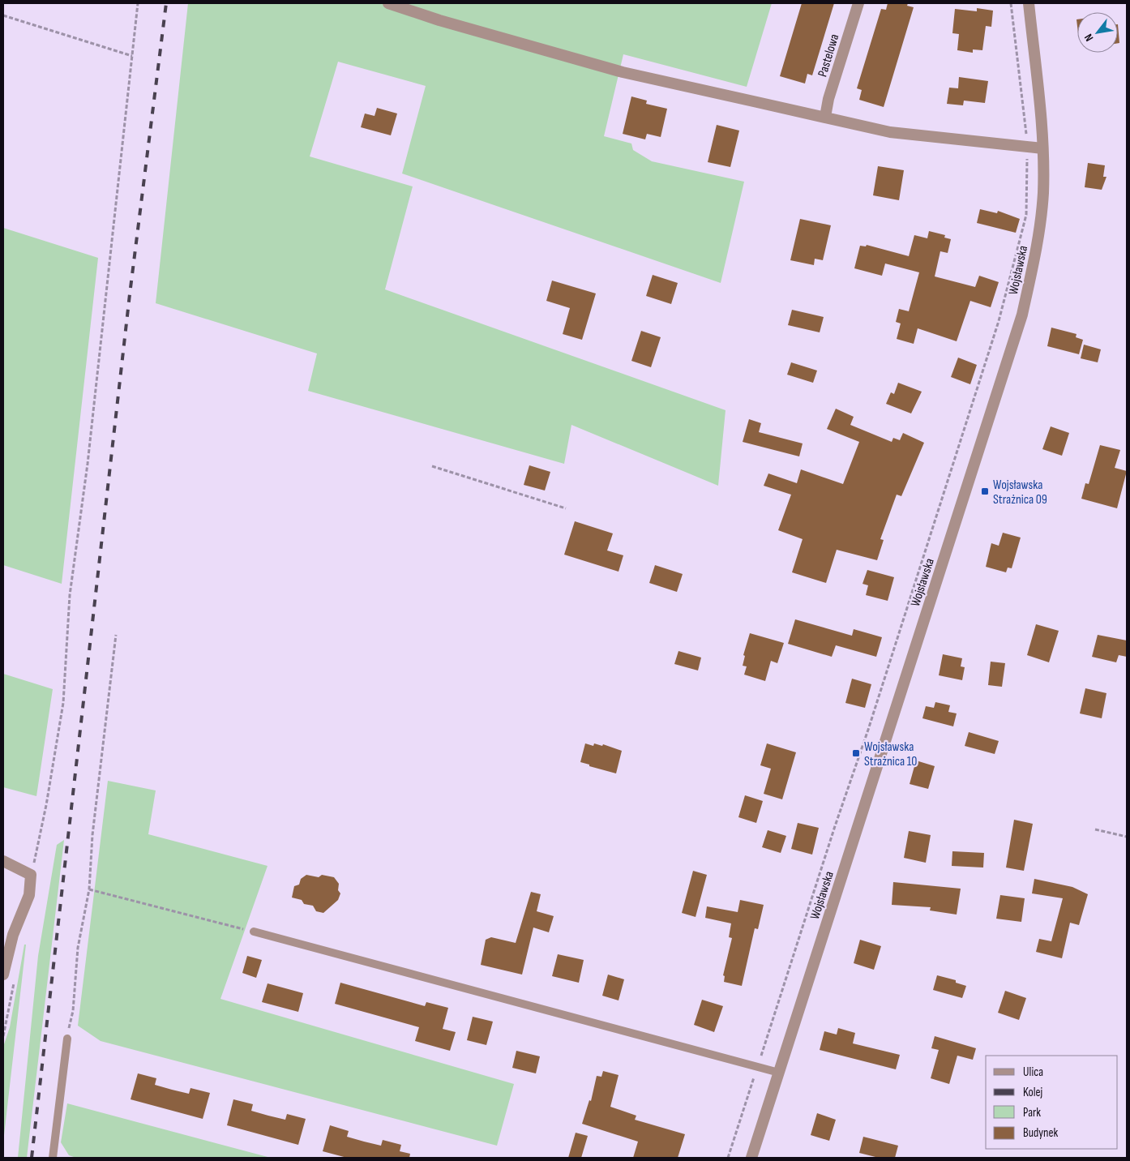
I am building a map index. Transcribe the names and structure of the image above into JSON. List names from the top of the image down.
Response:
{
  "streets": {
    "street": ["Pastelowa", "Wojsławska"]
  },
  "places": {
    "transit": ["Wojsławska Strażnica 09", "Wojsławska Strażnica 10"]
  },
  "legend": [
    "Ulica",
    "Kolej",
    "Park",
    "Budynek"
  ],
  "north": "bottom left"
}
